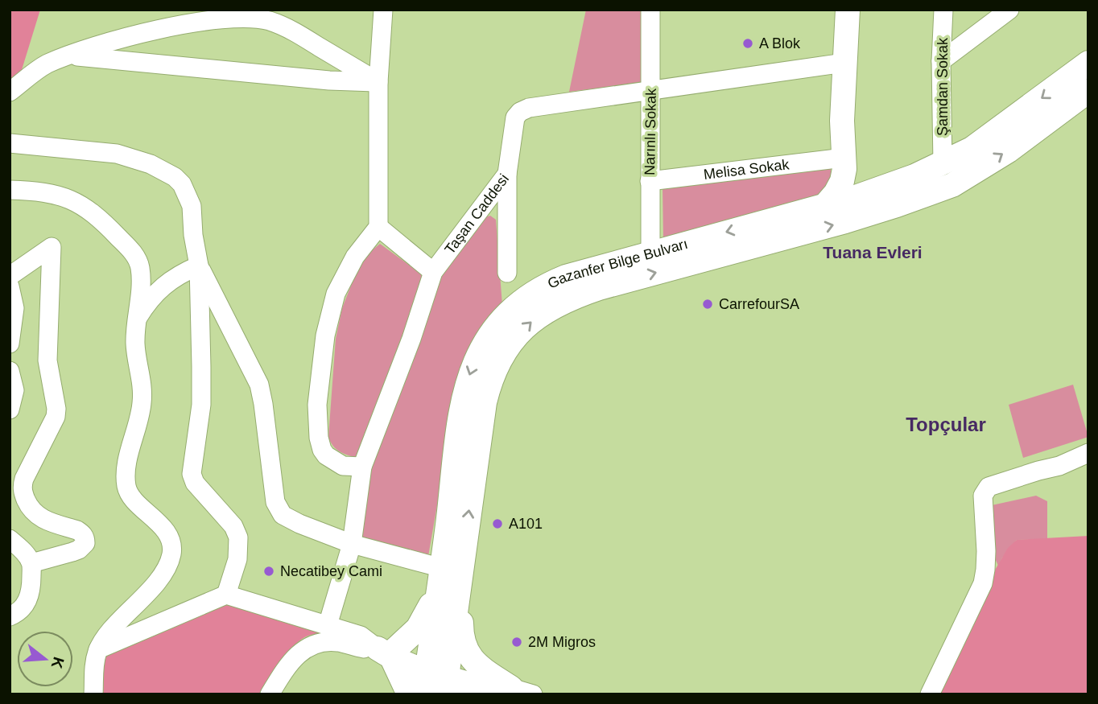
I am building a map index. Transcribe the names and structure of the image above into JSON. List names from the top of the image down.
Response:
{
  "streets": {
    "main road": ["Gazanfer Bilge Bulvarı"],
    "street": [
      "Şamdan Sokak",
      "Narınlı Sokak",
      "Melisa Sokak",
      "Taşan Caddesi"
    ]
  },
  "crossings": [
    ["Şamdan Sokak", "Gazanfer Bilge Bulvarı"],
    ["Narınlı Sokak", "Melisa Sokak"],
    ["Narınlı Sokak", "Taşan Caddesi"],
    ["Narınlı Sokak", "Gazanfer Bilge Bulvarı"]
  ],
  "districts": ["Tuana Evleri", "Topçular"],
  "places": [
    "A Blok",
    "CarrefourSA",
    "A101",
    "Necatibey Cami",
    "2M Migros"
  ],
  "north": "right"
}
